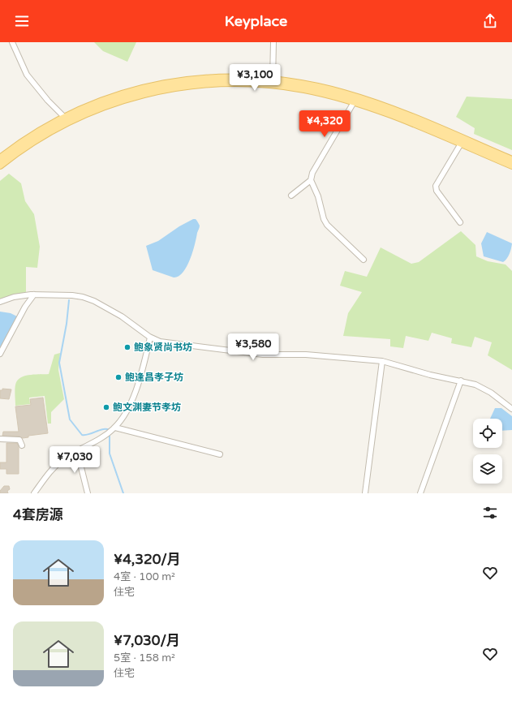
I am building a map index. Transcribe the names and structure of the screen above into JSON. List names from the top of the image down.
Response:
{
  "places": ["鲍象贤尚书坊", "鲍逢昌孝子坊", "鲍文渊妻节孝坊"],
  "page": {
    "header": "Keyplace",
    "price": [
      "¥3,100",
      "¥4,320",
      "¥3,580",
      "¥7,030"
    ],
    "heading": "4套房源",
    "list": [
      {
        "name": "¥4,320/月",
        "note": "4室 · 100 m² · 住宅"
      },
      {
        "name": "¥7,030/月",
        "note": "5室 · 158 m² · 住宅"
      }
    ]
  }
}
